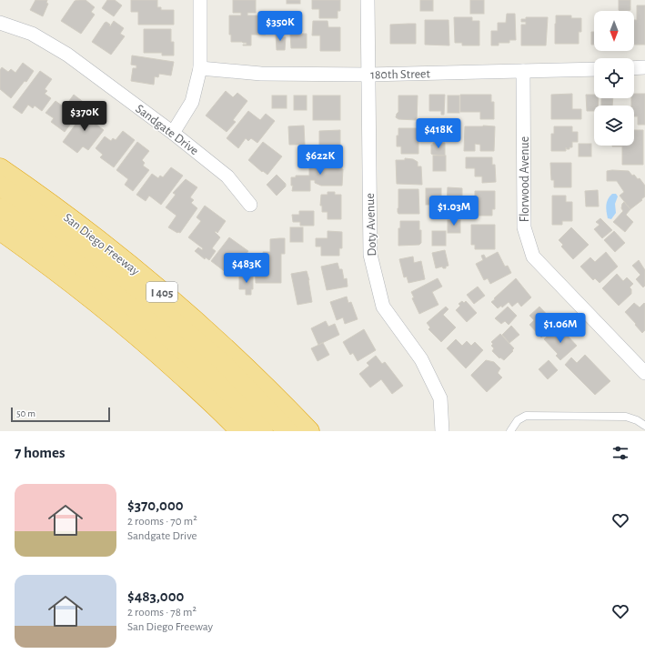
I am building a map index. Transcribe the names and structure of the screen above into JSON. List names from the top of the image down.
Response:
{
  "streets": {
    "highway": ["San Diego Freeway", "I 405"],
    "street": [
      "180th Street",
      "Sandgate Drive",
      "Florwood Avenue",
      "Doty Avenue"
    ]
  },
  "crossings": [
    ["180th Street", "Florwood Avenue"],
    ["180th Street", "Doty Avenue"]
  ],
  "scale_bar": "50 m",
  "north": "bottom",
  "page": {
    "price": [
      "$350K",
      "$370K",
      "$418K",
      "$622K",
      "$1.03M",
      "$483K",
      "$1.06M"
    ],
    "scale": "50 m",
    "heading": "7 homes",
    "list": [
      {
        "name": "$370,000",
        "note": "2 rooms · 70 m² · Sandgate Drive"
      },
      {
        "name": "$483,000",
        "note": "2 rooms · 78 m² · San Diego Freeway"
      }
    ]
  }
}
